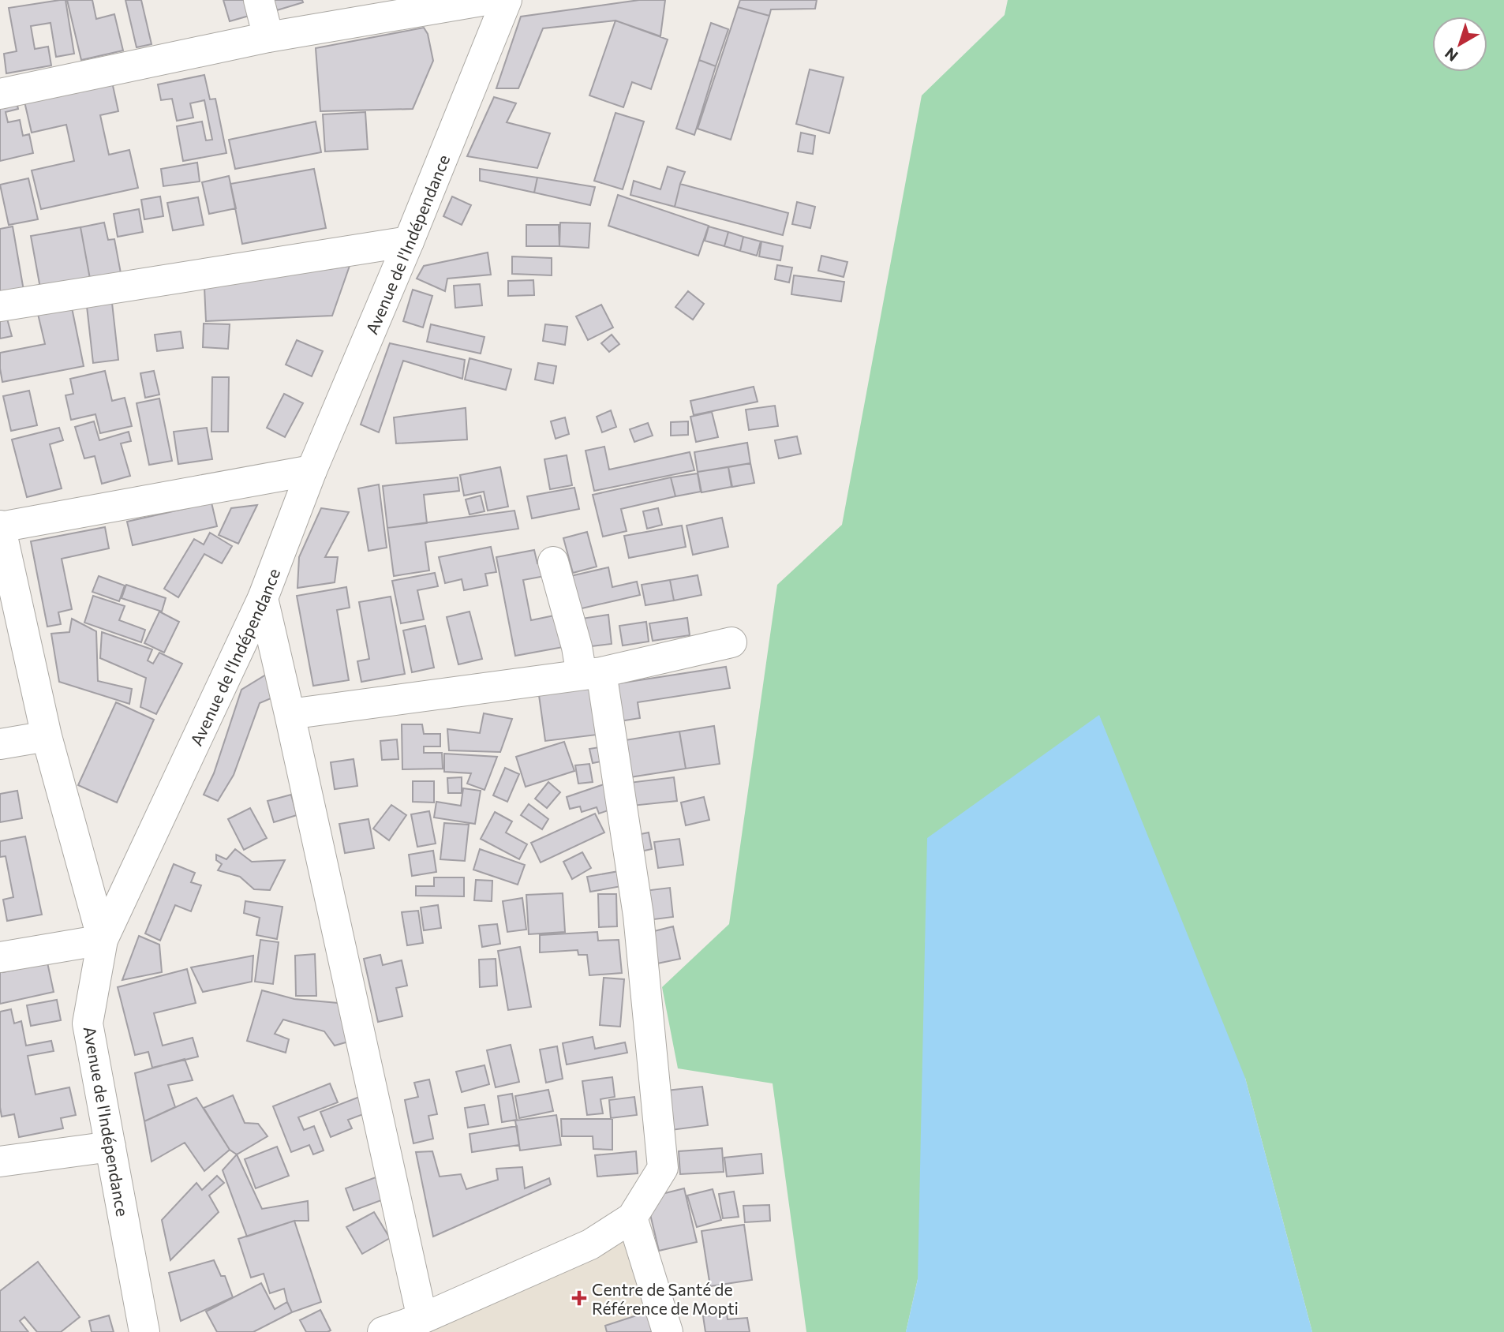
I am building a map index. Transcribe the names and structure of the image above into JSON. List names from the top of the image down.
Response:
{
  "streets": {
    "street": ["Avenue de l'Indépendance"]
  },
  "places": {
    "health": ["Centre de Santé de Référence de Mopti"]
  },
  "north": "bottom left"
}
